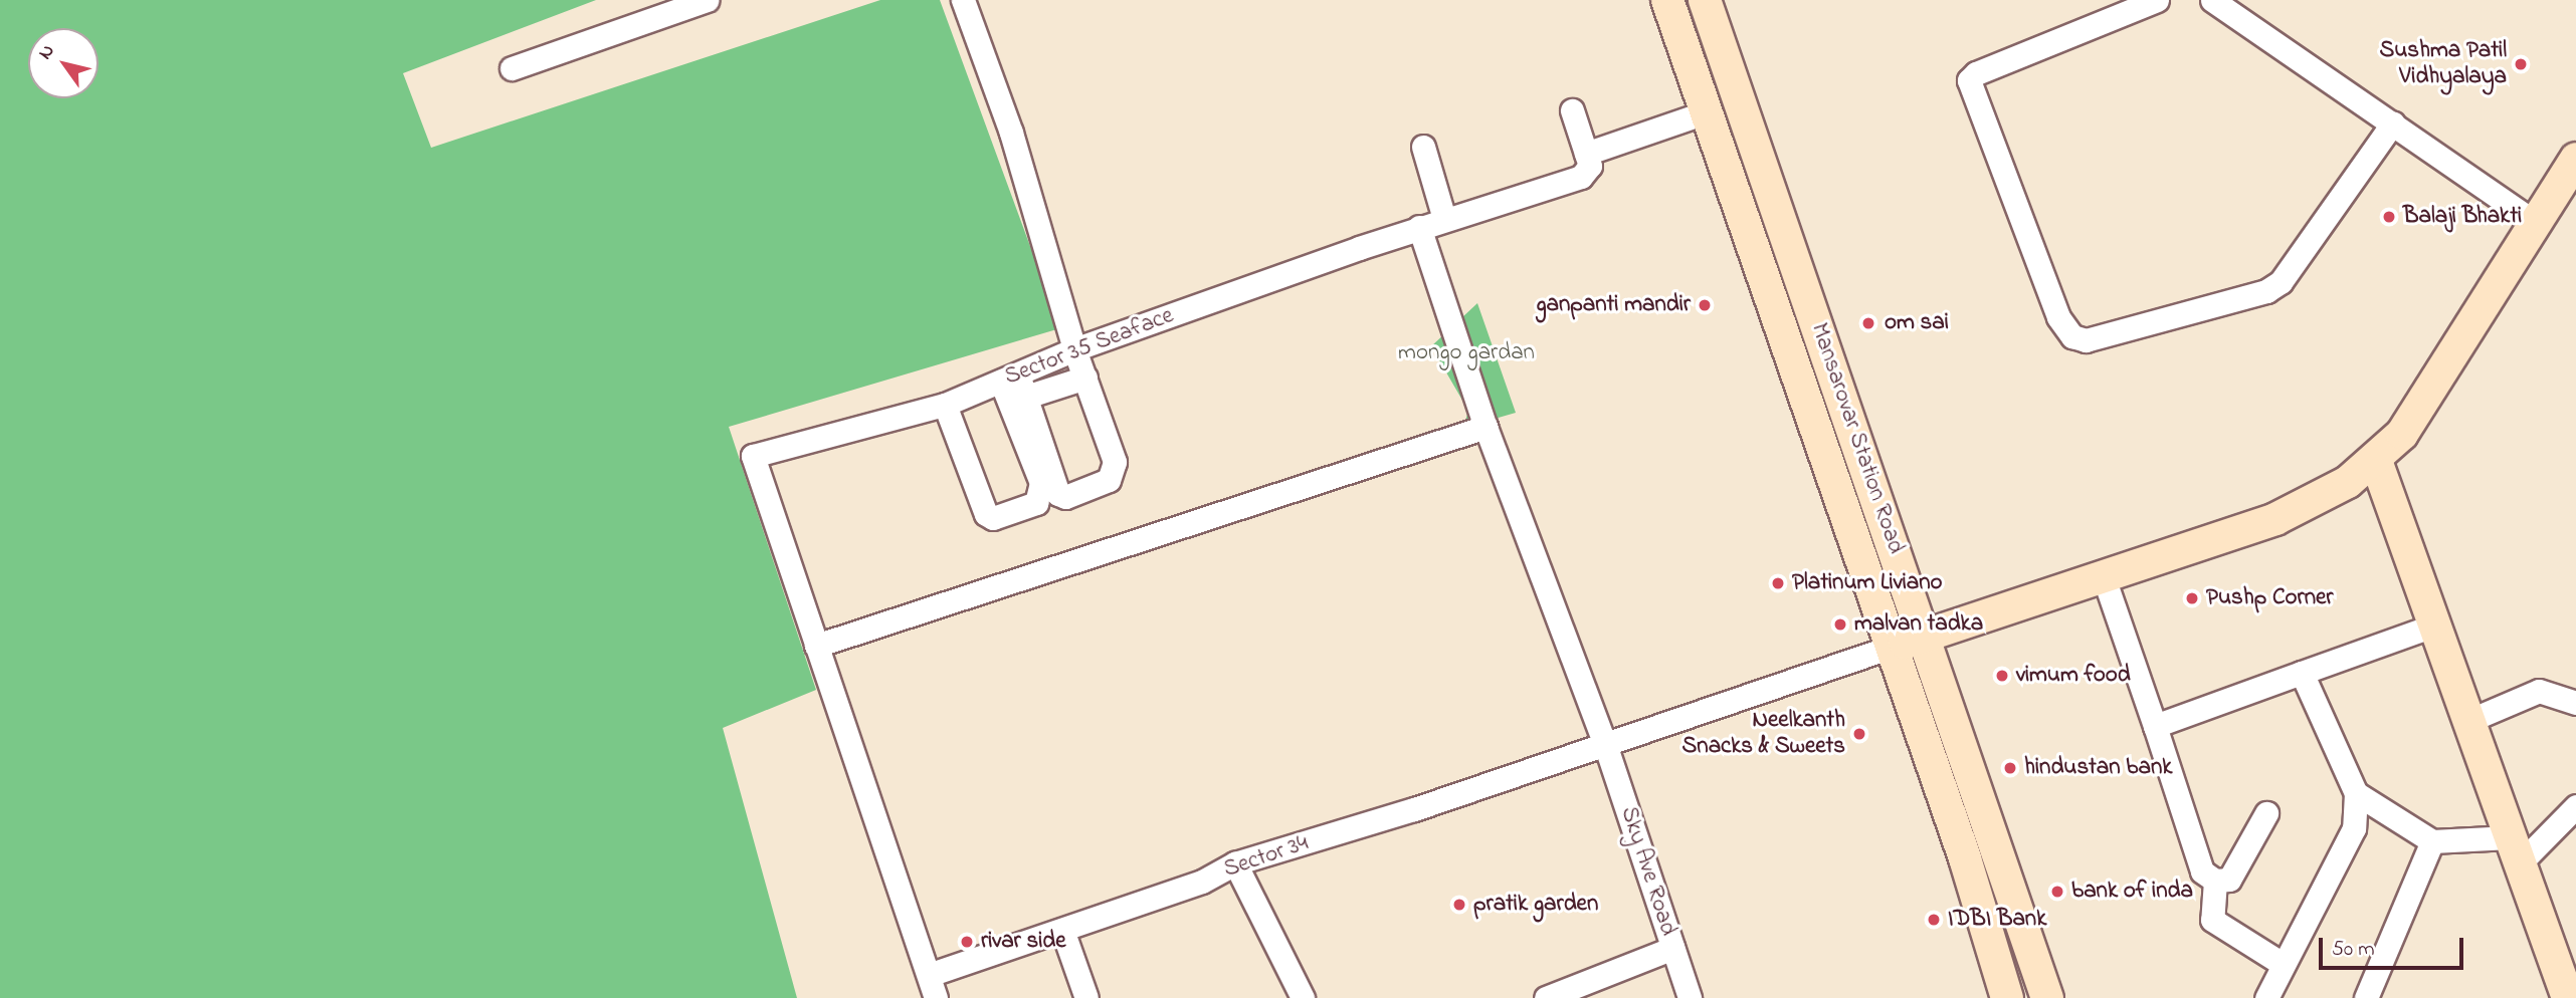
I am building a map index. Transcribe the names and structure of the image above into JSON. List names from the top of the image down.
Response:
{
  "streets": {
    "main road": ["Mansarovar Station Road"],
    "street": ["Sector 35 Seaface", "Sector 34", "Sky Ave Road"]
  },
  "crossings": [
    ["Sector 35 Seaface", "Sector 34"],
    ["Mansarovar Station Road", "Sector 34"],
    ["Sector 34", "Sky Ave Road"]
  ],
  "parks": ["mongo gardan"],
  "places": [
    "Sushma Patil Vidhyalaya",
    "Balaji Bhakti",
    "ganpanti mandir",
    "om sai",
    "Platinum Liviano",
    "Pushp Corner",
    "malvan tadka",
    "vimum food",
    "Neelkanth Snacks & Sweets",
    "hindustan bank",
    "bank of inda",
    "pratik garden",
    "IDBI Bank",
    "rivar side"
  ],
  "scale_bar": "50 m",
  "north": "top left"
}
